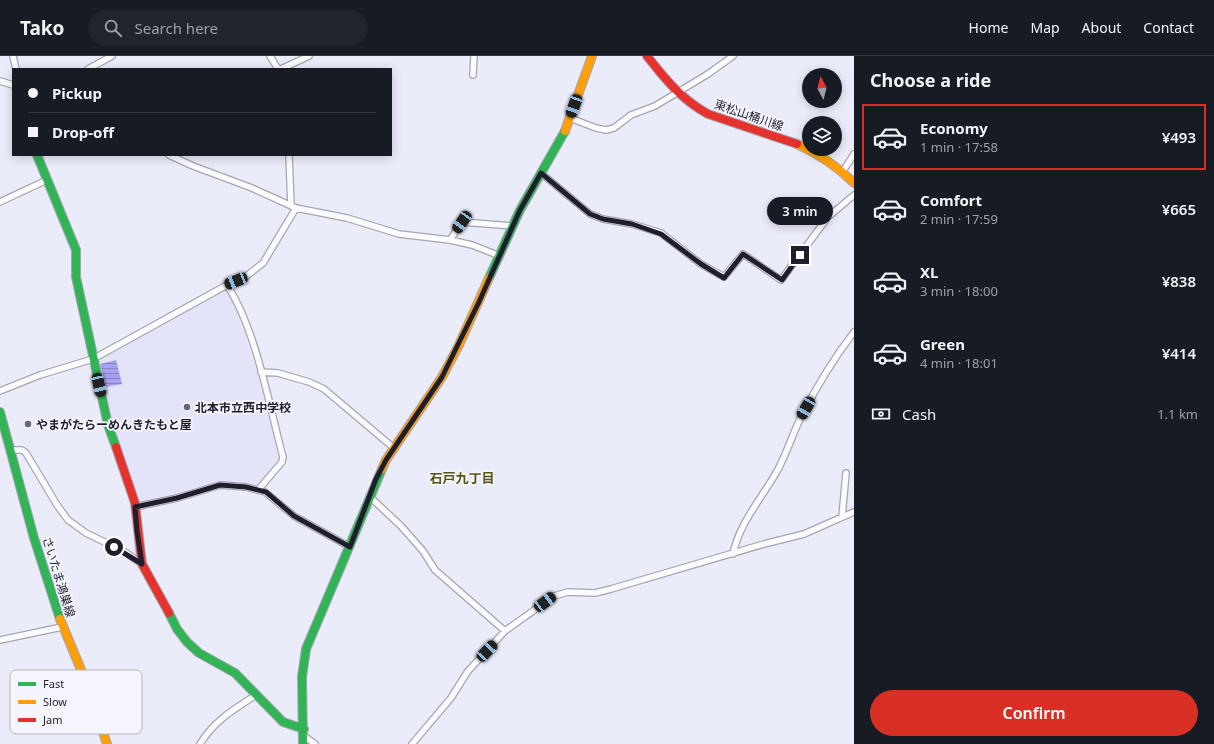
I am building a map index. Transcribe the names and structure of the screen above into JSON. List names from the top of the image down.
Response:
{
  "streets": {
    "street": ["東松山桶川線", "さいたま鴻巣線"]
  },
  "districts": ["石戸九丁目"],
  "places": ["北本市立西中学校", "やまがたらーめんきたもと屋"],
  "legend": ["Fast", "Slow", "Jam"],
  "north": "top",
  "page": {
    "header": "Tako",
    "search": "Search here",
    "nav": [
      "Home",
      "Map",
      "About",
      "Contact"
    ],
    "heading": "Choose a ride",
    "banner": ["Pickup", "Drop-off"],
    "list": [
      {
        "name": "Economy",
        "note": "1 min · 17:58",
        "value": "¥493"
      },
      {
        "name": "Comfort",
        "note": "2 min · 17:59",
        "value": "¥665"
      },
      {
        "name": "XL",
        "note": "3 min · 18:00",
        "value": "¥838"
      },
      {
        "name": "Green",
        "note": "4 min · 18:01",
        "value": "¥414"
      }
    ],
    "bubble": "3 min",
    "pay": ["Cash", "1.1 km"],
    "buttons": "Confirm"
  }
}
